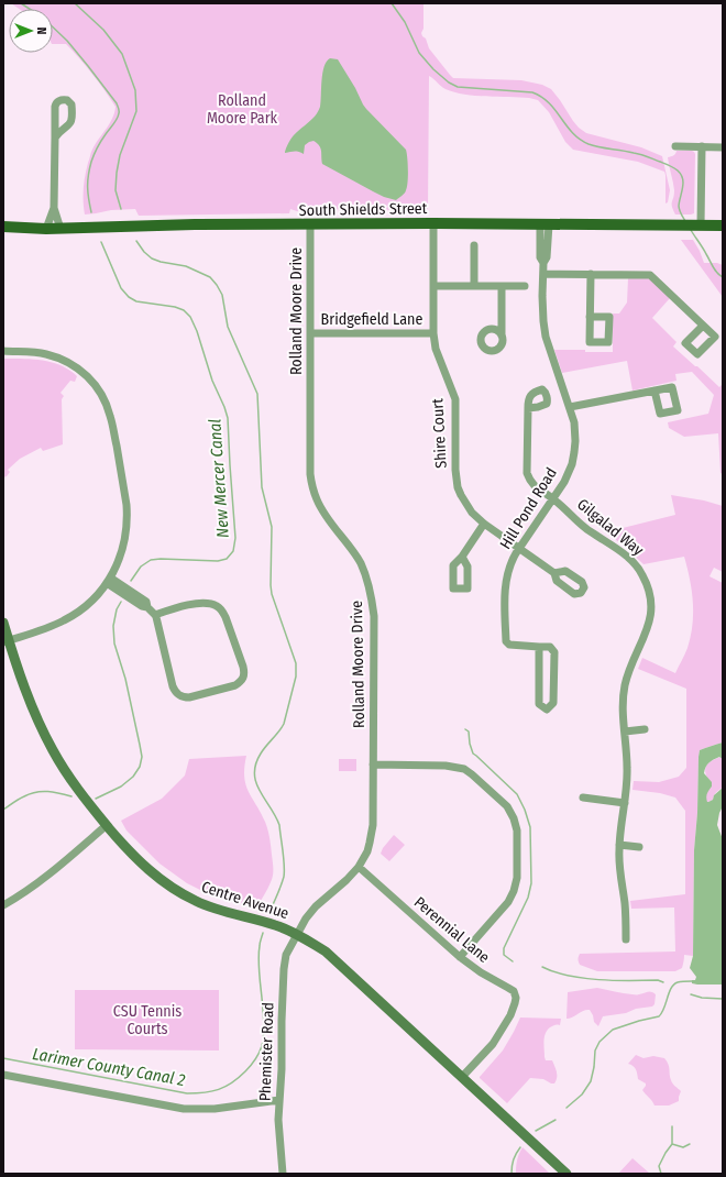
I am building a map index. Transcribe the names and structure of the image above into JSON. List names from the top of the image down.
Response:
{
  "streets": {
    "main road": ["South Shields Street"],
    "street": [
      "Rolland Moore Drive",
      "Bridgefield Lane",
      "Shire Court",
      "Hill Pond Road",
      "Gilgalad Way",
      "Centre Avenue",
      "Perennial Lane",
      "Phemister Road"
    ]
  },
  "crossings": [
    ["South Shields Street", "Rolland Moore Drive"],
    ["South Shields Street", "Shire Court"],
    ["South Shields Street", "Hill Pond Road"],
    ["Rolland Moore Drive", "Bridgefield Lane"],
    ["Rolland Moore Drive", "Centre Avenue"],
    ["Rolland Moore Drive", "Perennial Lane"],
    ["Rolland Moore Drive", "Phemister Road"],
    ["Bridgefield Lane", "Shire Court"],
    ["Shire Court", "Hill Pond Road"],
    ["Hill Pond Road", "Gilgalad Way"],
    ["Centre Avenue", "Perennial Lane"],
    ["Centre Avenue", "Phemister Road"]
  ],
  "water": ["New Mercer Canal", "Larimer County Canal 2"],
  "parks": ["Rolland Moore Park", "CSU Tennis Courts"],
  "north": "right"
}
